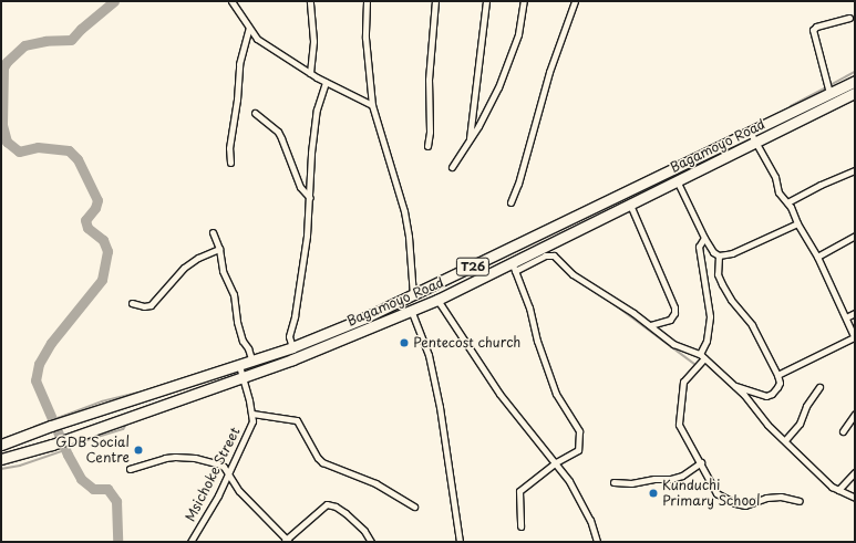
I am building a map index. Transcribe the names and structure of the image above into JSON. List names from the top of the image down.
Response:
{
  "streets": {
    "highway": ["Bagamoyo Road", "T26"],
    "street": ["Msichoke Street"]
  },
  "places": ["Pentecost church", "GDB Social Centre", "Kunduchi Primary School"]
}
